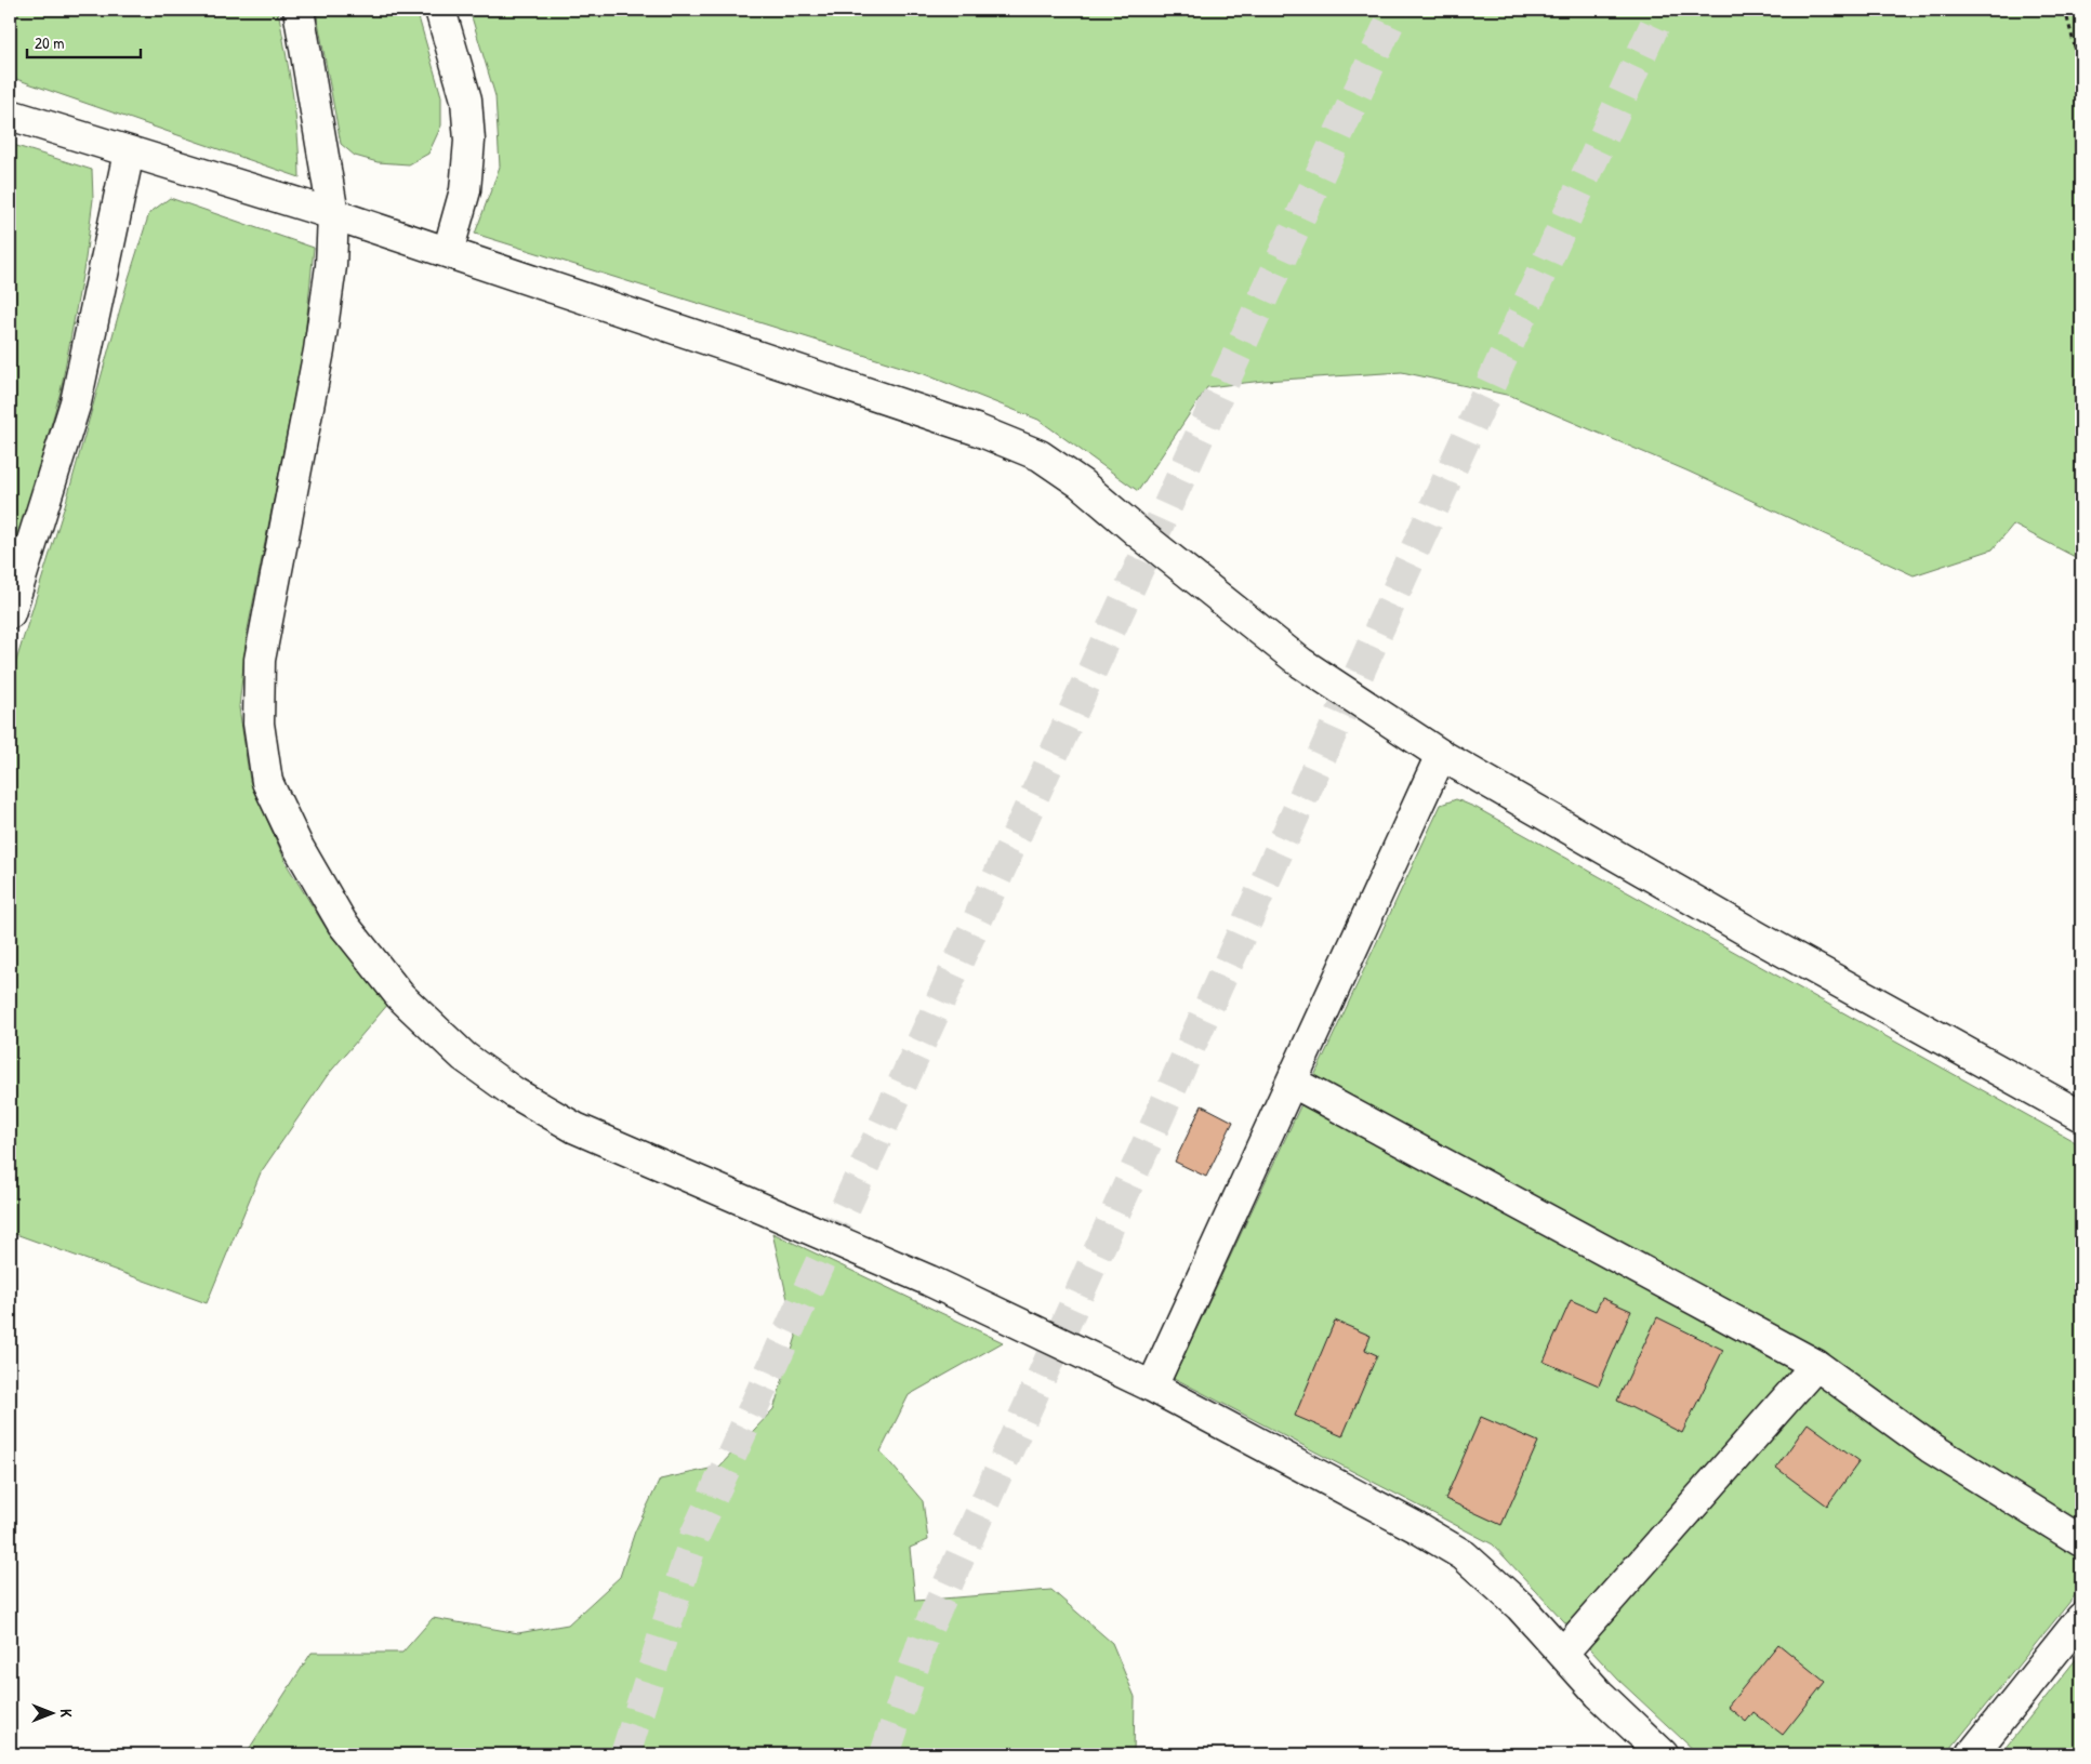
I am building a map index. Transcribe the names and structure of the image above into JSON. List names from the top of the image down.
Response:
{
  "scale_bar": "20 m",
  "north": "right"
}
